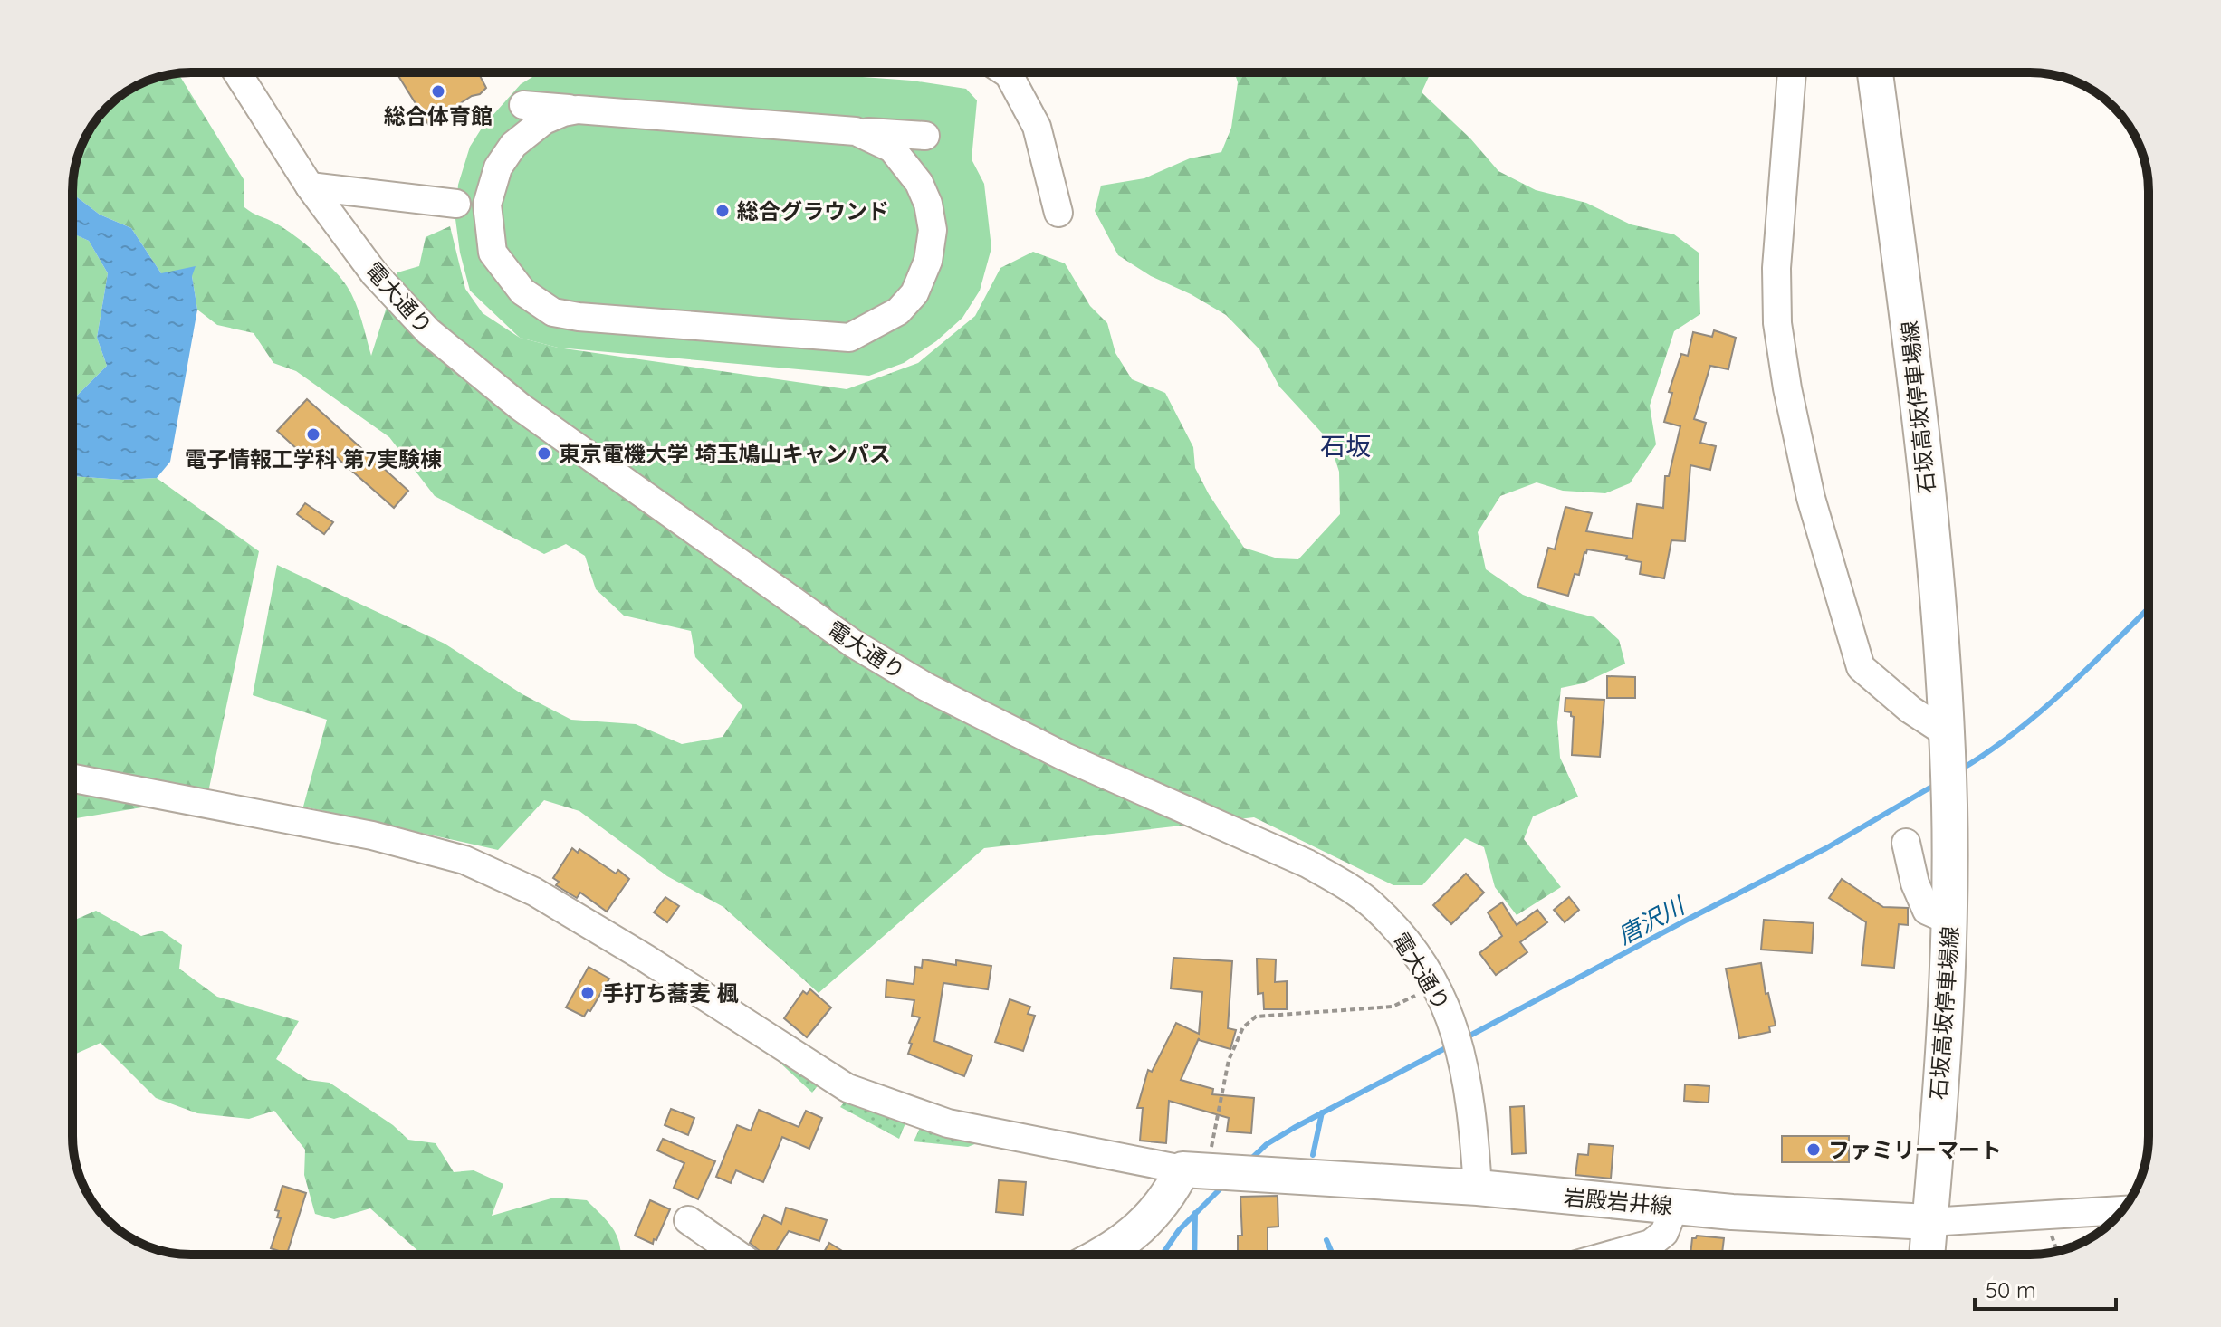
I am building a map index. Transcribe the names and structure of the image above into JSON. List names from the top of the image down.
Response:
{
  "streets": {
    "main road": ["石坂高坂停車場線", "岩殿岩井線"],
    "street": ["電大通り"]
  },
  "crossings": [
    ["電大通り", "岩殿岩井線"],
    ["石坂高坂停車場線", "岩殿岩井線"]
  ],
  "districts": ["石坂"],
  "water": ["唐沢川"],
  "places": [
    "総合体育館",
    "総合グラウンド",
    "電子情報工学科 第7実験棟",
    "東京電機大学 埼玉鳩山キャンパス",
    "手打ち蕎麦 楓",
    "ファミリーマート"
  ],
  "scale_bar": "50 m"
}
